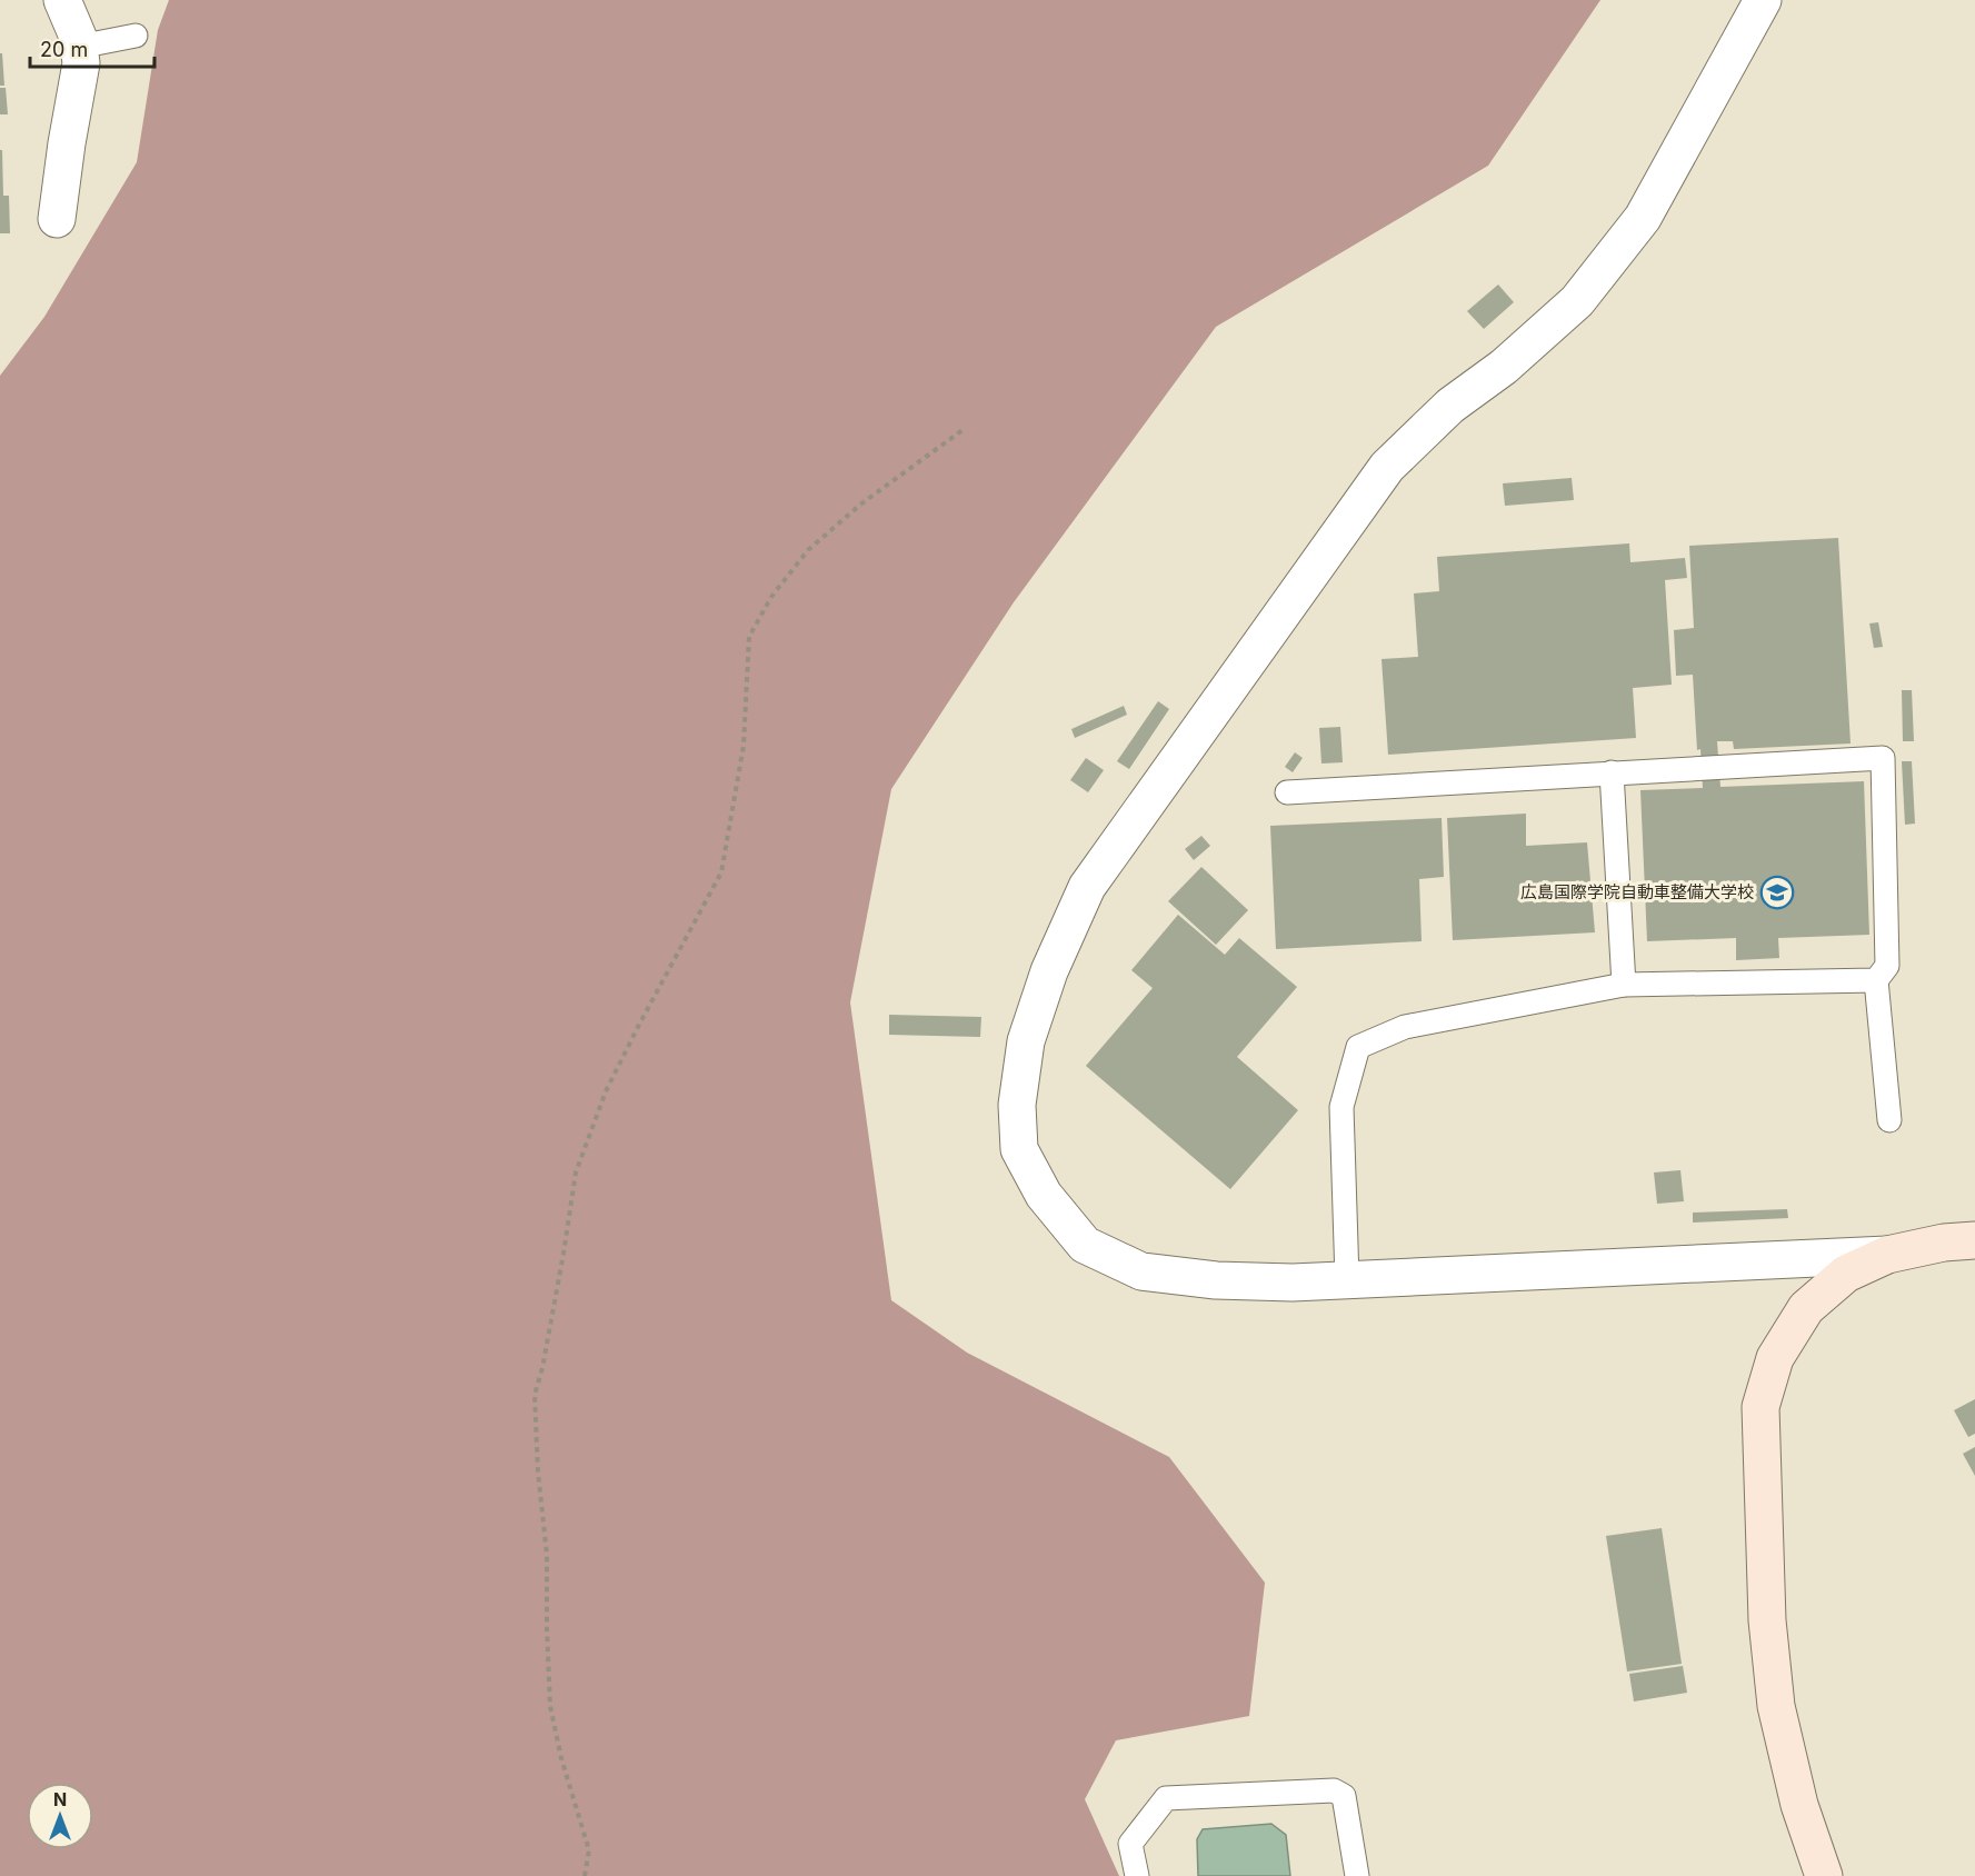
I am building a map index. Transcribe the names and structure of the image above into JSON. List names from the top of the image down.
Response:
{
  "places": {
    "school or university": ["広島国際学院自動車整備大学校"]
  },
  "scale_bar": "20 m",
  "north": "top"
}
